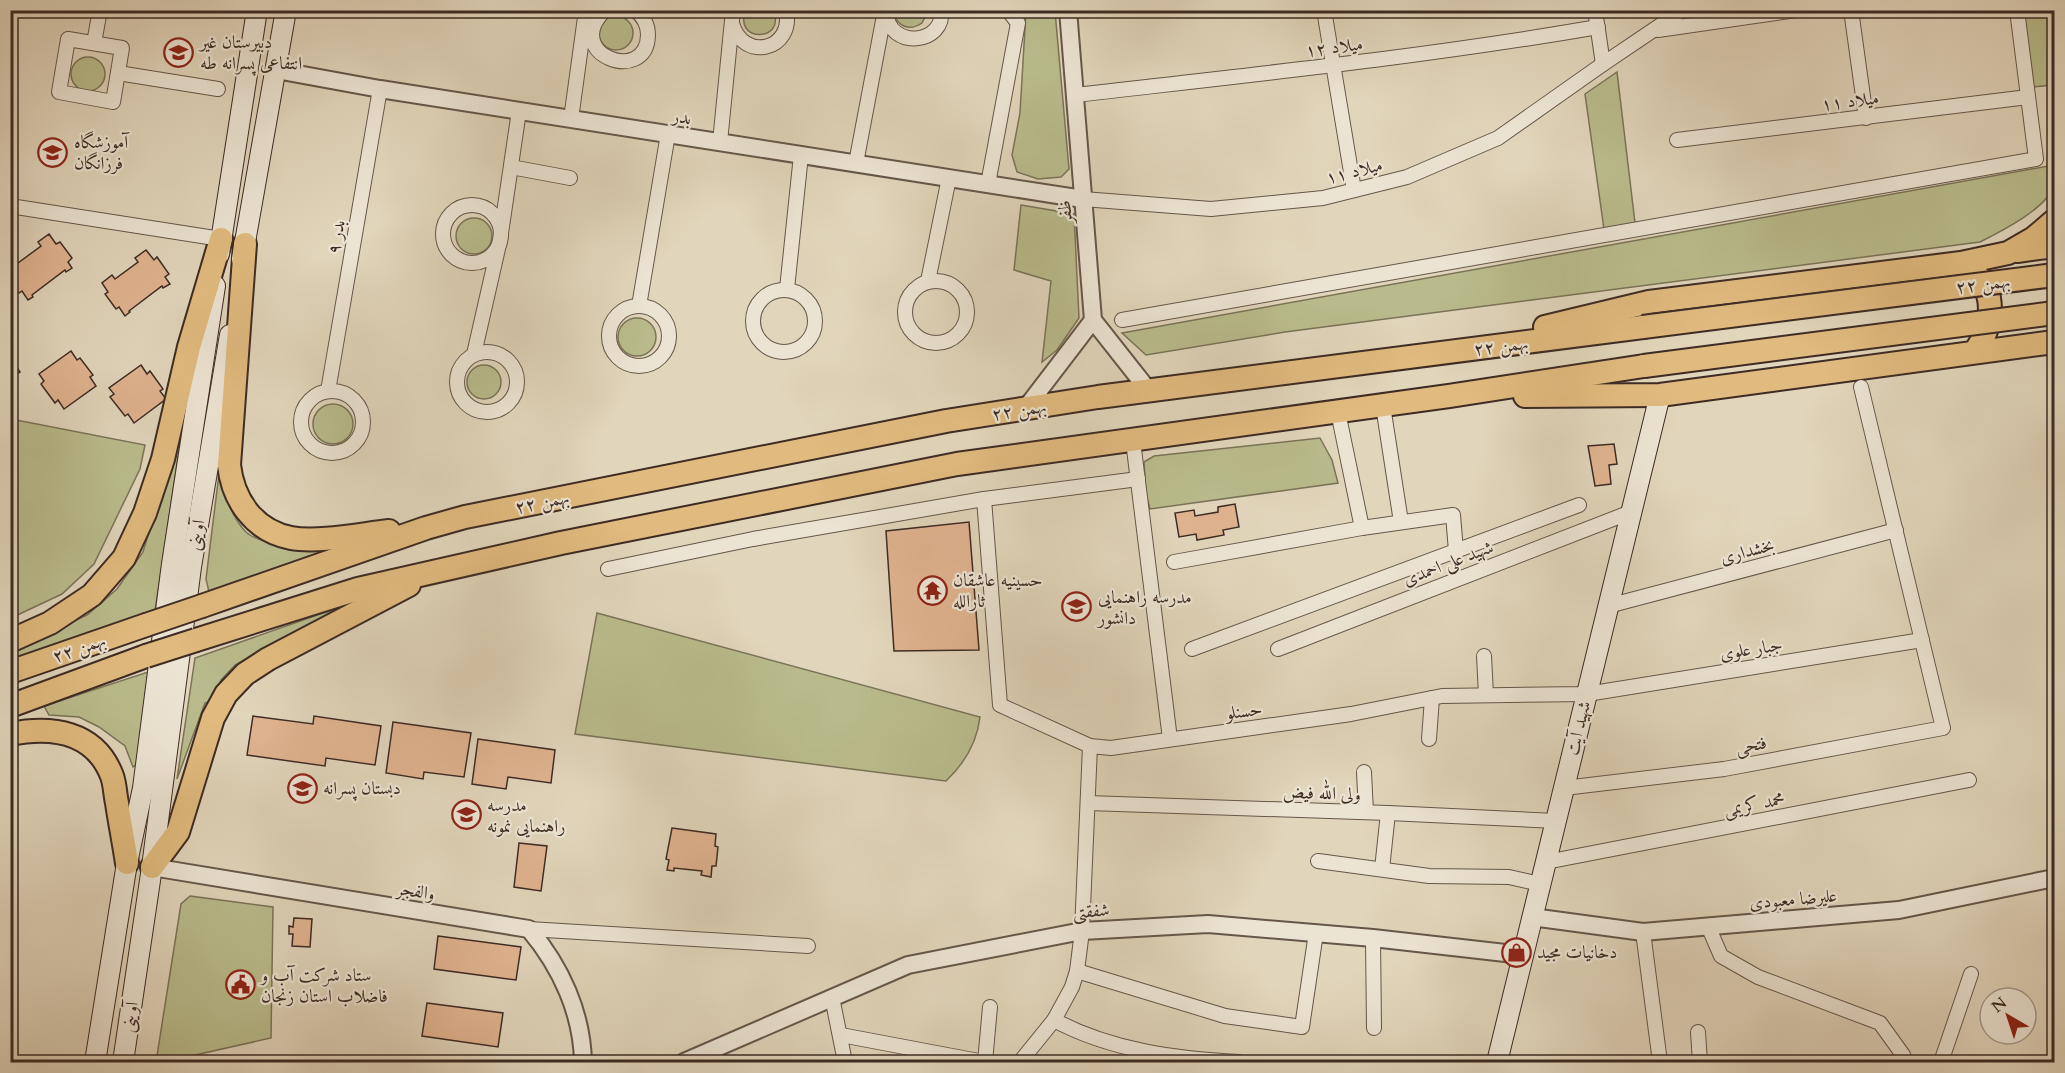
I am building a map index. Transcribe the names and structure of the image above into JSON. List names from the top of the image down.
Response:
{
  "streets": {
    "highway": ["۲۲ بهمن"],
    "main road": ["آوینی", "شهید آیت"],
    "street": [
      "میلاد ۱۲",
      "میلاد ۱۱",
      "بدر",
      "ظفر",
      "بدر ۹",
      "بخشداری",
      "شهید علی احمدی",
      "جبار علوی",
      "حسنلو",
      "فتحی",
      "ولی الله فیض",
      "محمد کریمی",
      "والفجر",
      "علیرضا معبودی",
      "شفقتی"
    ]
  },
  "crossings": [
    ["میلاد ۱۲", "ظفر"],
    ["میلاد ۱۱", "بدر"],
    ["میلاد ۱۱", "ظفر"],
    ["بدر", "ظفر"],
    ["بدر", "بدر ۹"],
    ["بدر", "آوینی"],
    ["آوینی", "والفجر"],
    ["بخشداری", "شهید آیت"],
    ["شهید علی احمدی", "شهید آیت"],
    ["جبار علوی", "حسنلو"],
    ["جبار علوی", "شهید آیت"],
    ["جبار علوی", "فتحی"],
    ["حسنلو", "شهید آیت"],
    ["شهید آیت", "فتحی"],
    ["شهید آیت", "ولی الله فیض"],
    ["شهید آیت", "محمد کریمی"],
    ["شهید آیت", "علیرضا معبودی"],
    ["شهید آیت", "شفقتی"]
  ],
  "places": {
    "school or university": [
      "دبیرستان غیر انتفاعی پسرانه طه",
      "آموزشگاه فرزانگان",
      "مدرسه راهنمایی دانشور",
      "دبستان پسرانه",
      "مدرسه راهنمایی نمونه"
    ],
    "temple": ["حسینیه عاشقان ثارالله"],
    "shop": ["دخانیات مجید"],
    "public building": ["ستاد شرکت آب و فاضلاب استان زنجان"]
  },
  "north": "top left"
}
